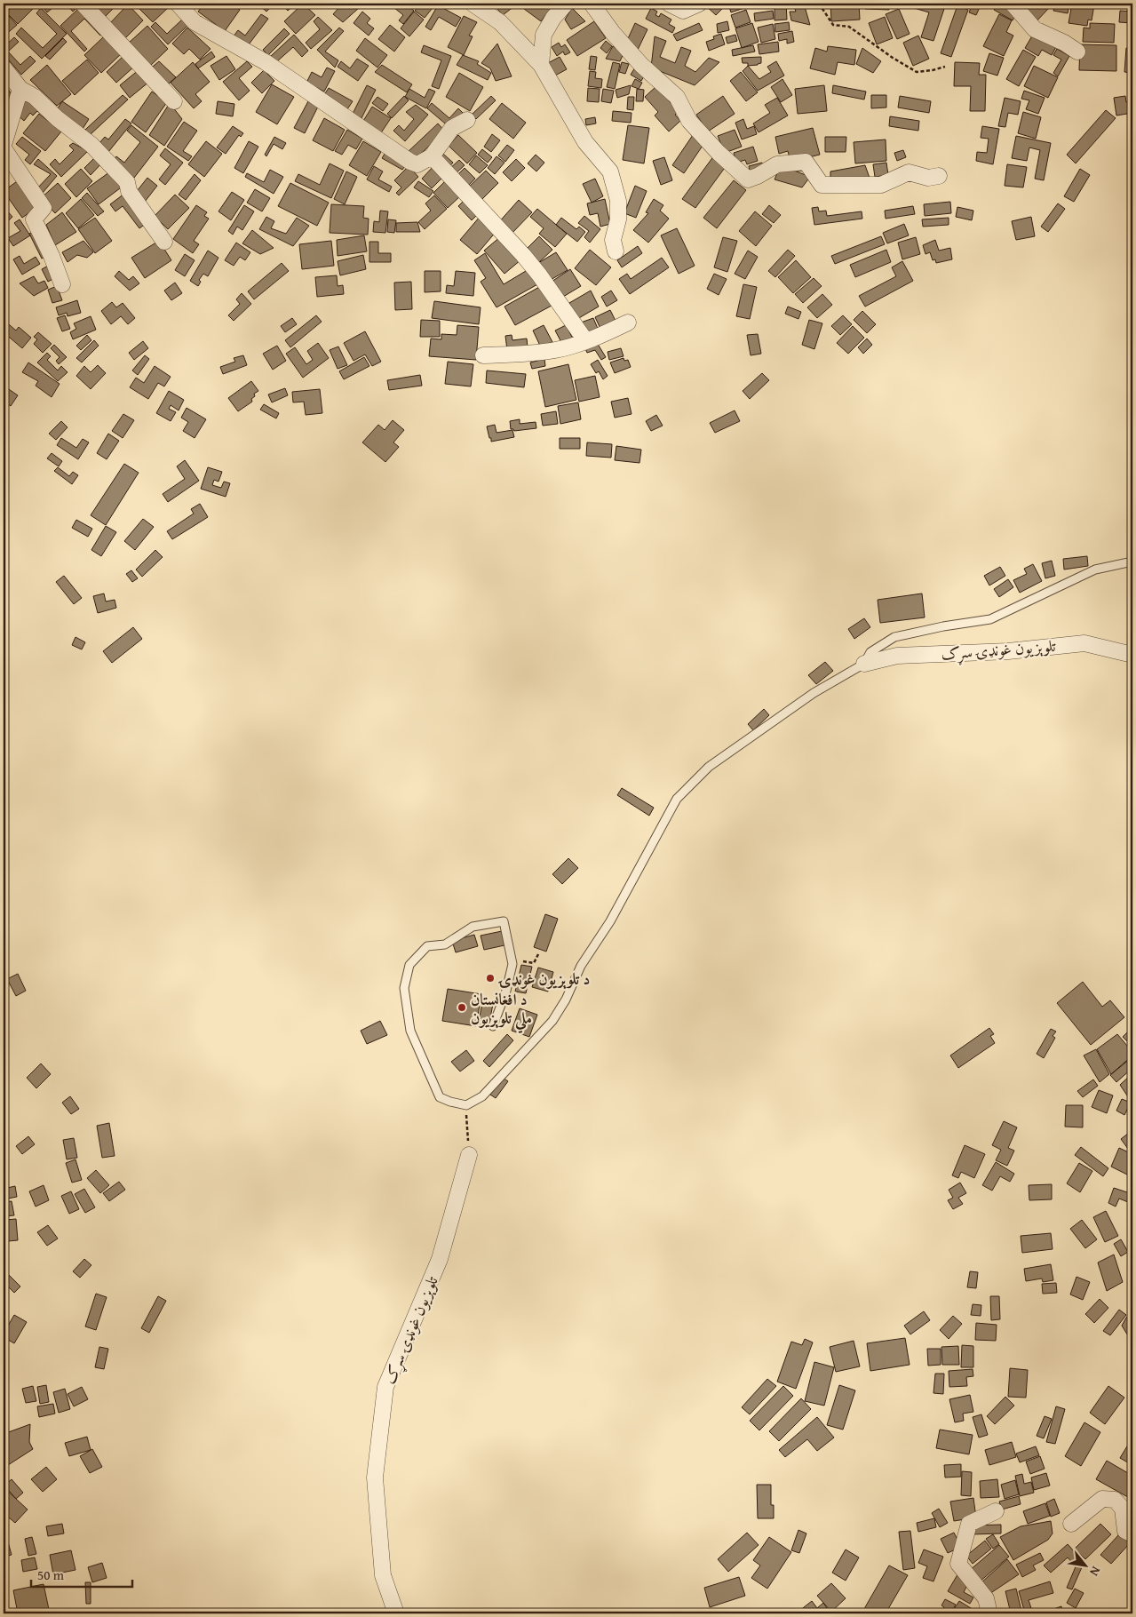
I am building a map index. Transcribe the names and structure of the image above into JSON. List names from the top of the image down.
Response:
{
  "streets": {
    "street": ["تلوېزيون غونډۍ سړک"]
  },
  "places": ["د تلوېزیون غونډۍ", "د افغانستان ملي تلوېزیون"],
  "scale_bar": "50 m",
  "north": "bottom right"
}
